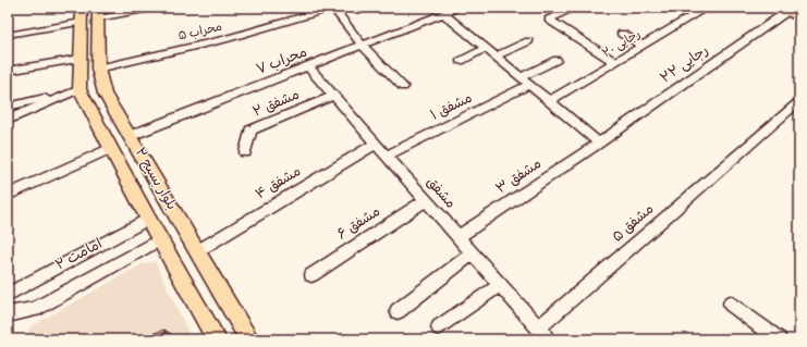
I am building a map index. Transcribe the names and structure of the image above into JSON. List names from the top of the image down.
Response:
{
  "streets": {
    "main road": ["بلوار بسیج ۲"],
    "street": [
      "محراب ۵",
      "رجایی ۲۰",
      "محراب ۷",
      "رجایی ۲۲",
      "مشفق ۲",
      "مشفق ۱",
      "مشفق ۳",
      "مشفق ۴",
      "مشفق",
      "مشفق ۶",
      "مشفق ۵",
      "امامت ۲"
    ]
  },
  "crossings": [
    ["محراب ۵", "بلوار بسیج ۲"],
    ["محراب ۷", "بلوار بسیج ۲"],
    ["محراب ۷", "مشفق"],
    ["رجایی ۲۲", "مشفق ۳"],
    ["مشفق ۲", "مشفق"],
    ["مشفق ۱", "مشفق"],
    ["مشفق ۳", "مشفق"],
    ["بلوار بسیج ۲", "مشفق ۴"],
    ["بلوار بسیج ۲", "امامت ۲"],
    ["مشفق ۴", "مشفق"],
    ["مشفق", "مشفق ۶"],
    ["مشفق", "مشفق ۵"]
  ]
}
